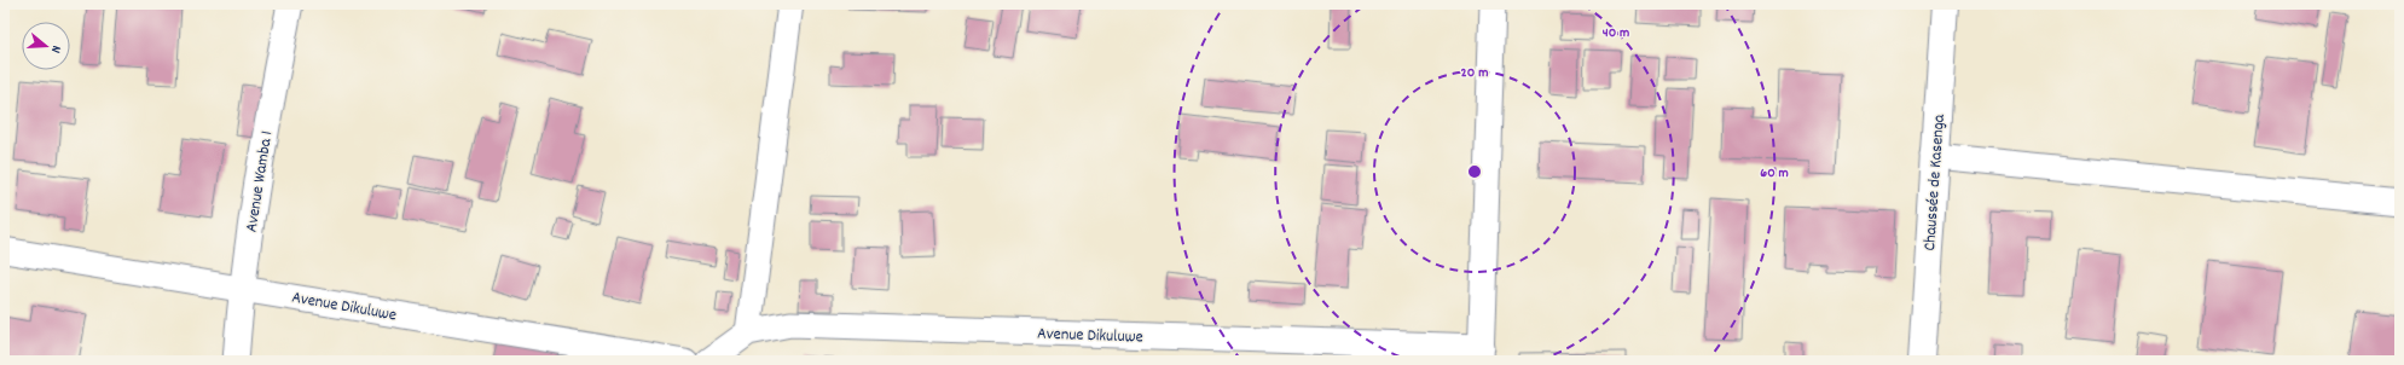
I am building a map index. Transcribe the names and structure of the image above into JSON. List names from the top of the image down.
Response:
{
  "streets": {
    "main road": ["Chaussée de Kasenga"],
    "street": ["Avenue Wamba 1", "Avenue Dikuluwe"]
  },
  "crossings": [
    ["Avenue Wamba 1", "Avenue Dikuluwe"]
  ],
  "north": "right",
  "rings": ["40 m", "20 m", "60 m"]
}
